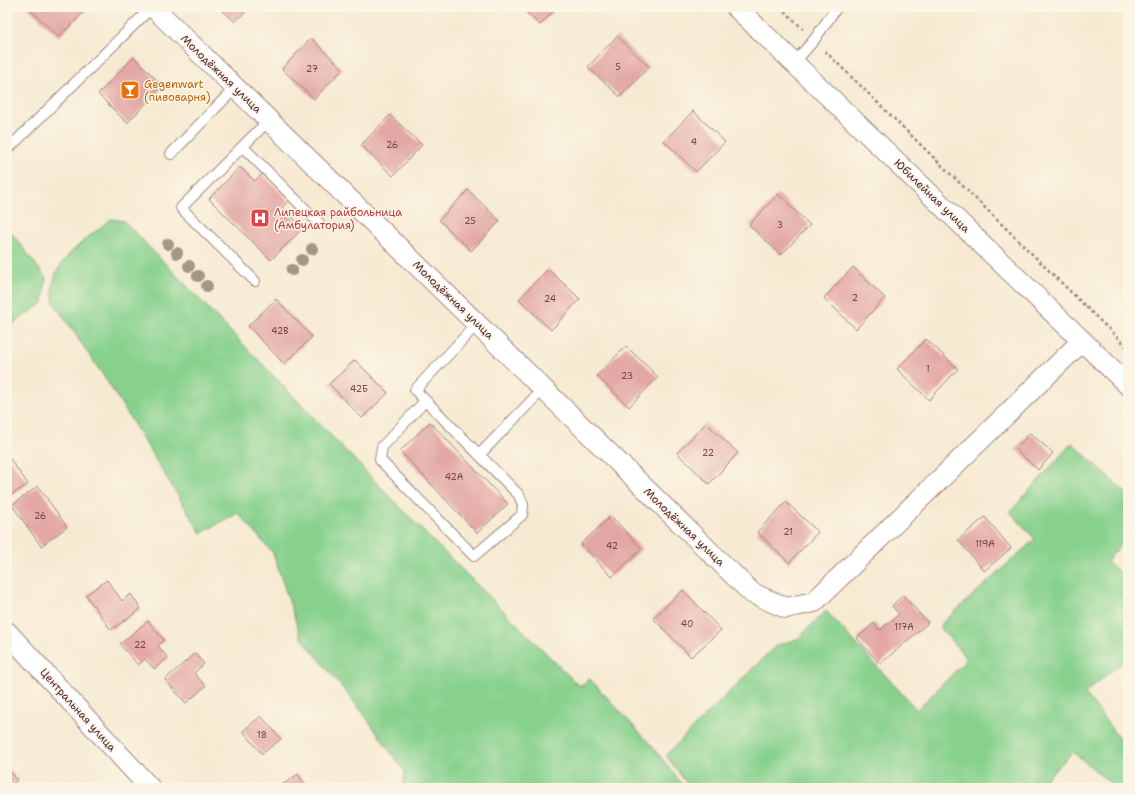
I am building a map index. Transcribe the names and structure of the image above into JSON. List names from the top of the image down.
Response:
{
  "streets": {
    "street": ["Молодёжная улица", "Юбилейная улица", "Центральная улица"]
  },
  "crossings": [
    ["Молодёжная улица", "Юбилейная улица"]
  ],
  "places": {
    "bar": ["Gegenwart (пивоварня)"],
    "hospital": ["Липецкая райбольница (Амбулатория)"]
  },
  "house_numbers": [
    "5",
    "27",
    "4",
    "26",
    "25",
    "3",
    "2",
    "24",
    "42В",
    "1",
    "23",
    "42Б",
    "22",
    "42А",
    "26",
    "21",
    "119А",
    "42",
    "40",
    "117А",
    "22",
    "18"
  ]
}
